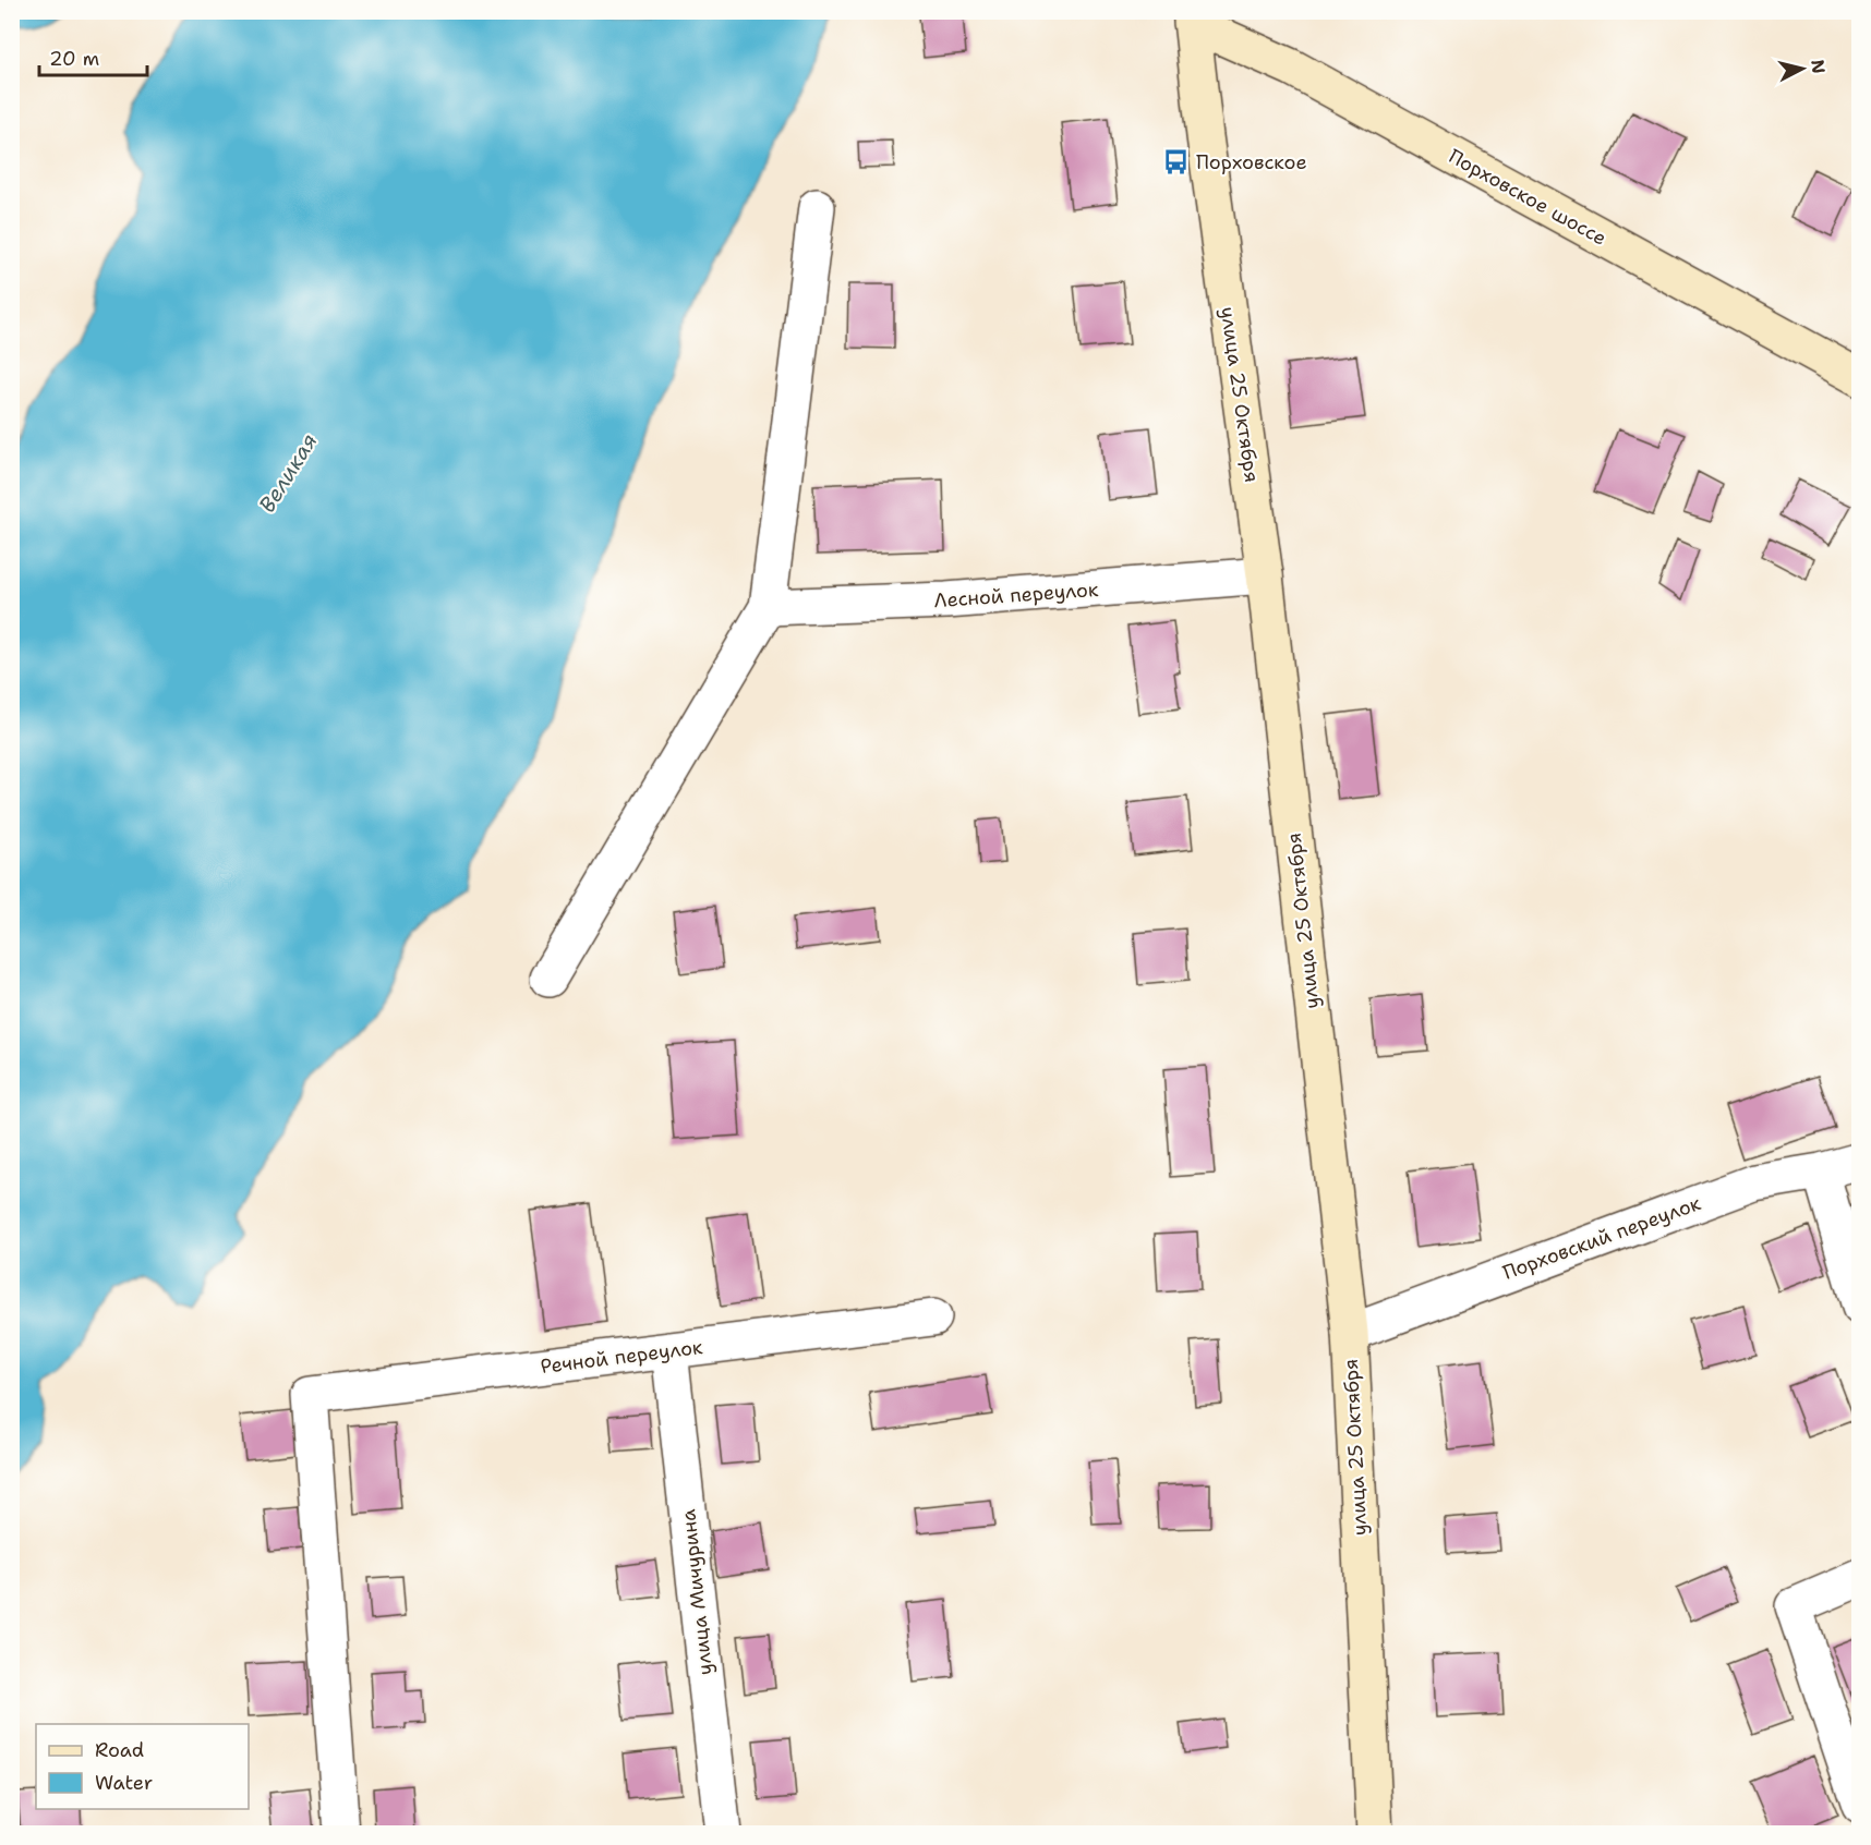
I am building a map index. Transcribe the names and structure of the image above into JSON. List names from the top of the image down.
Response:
{
  "streets": {
    "main road": ["Порховское шоссе", "улица 25 Октября"],
    "street": [
      "Лесной переулок",
      "Порховский переулок",
      "Речной переулок",
      "улица Мичурина"
    ]
  },
  "crossings": [
    ["Порховское шоссе", "улица 25 Октября"],
    ["улица 25 Октября", "Лесной переулок"],
    ["улица 25 Октября", "Порховский переулок"],
    ["Речной переулок", "улица Мичурина"]
  ],
  "water": ["Великая"],
  "places": {
    "bus stop": ["Порховское"]
  },
  "legend": ["Road", "Water"],
  "scale_bar": "20 m",
  "north": "right"
}
